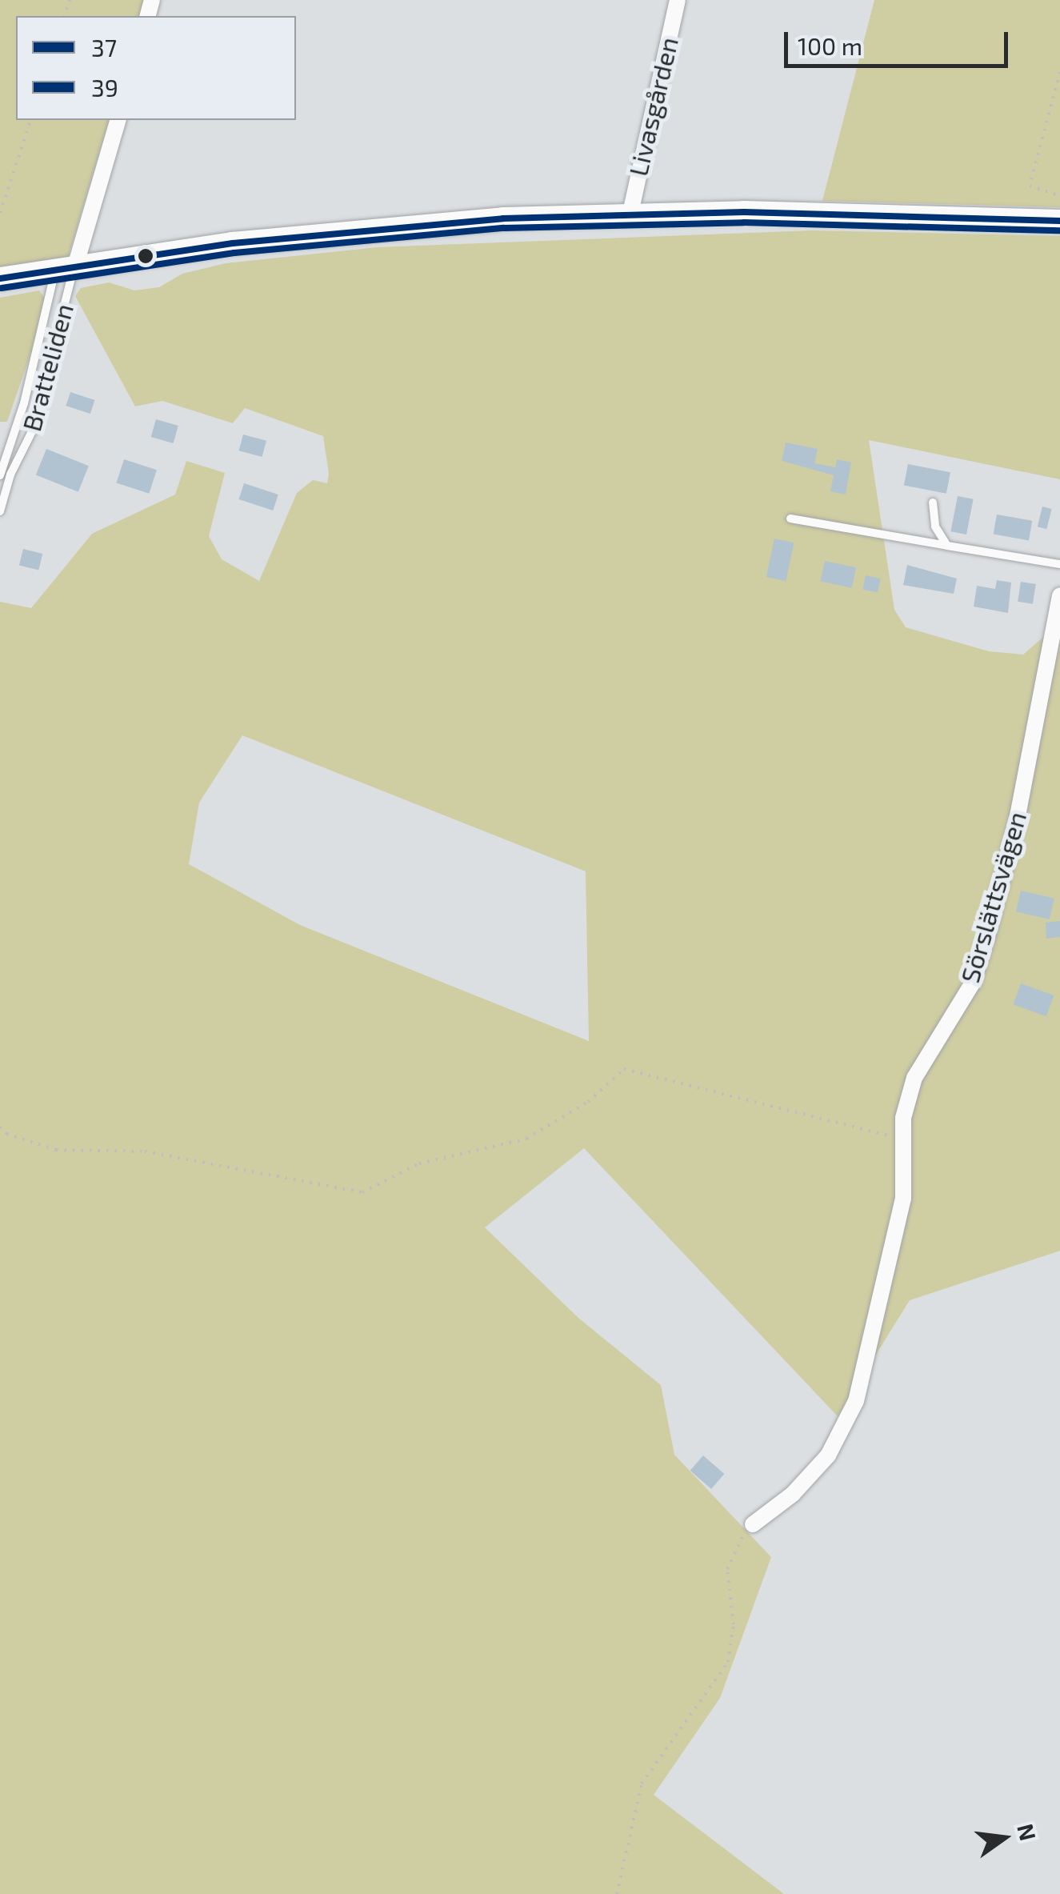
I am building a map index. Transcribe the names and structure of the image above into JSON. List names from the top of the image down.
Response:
{
  "streets": {
    "street": ["Livasgården", "Sörslättsvägen"],
    "lane": ["Bratteliden"]
  },
  "lines": ["transit line 37", "transit line 39"],
  "legend": ["37", "39"],
  "scale_bar": "100 m",
  "north": "right"
}
